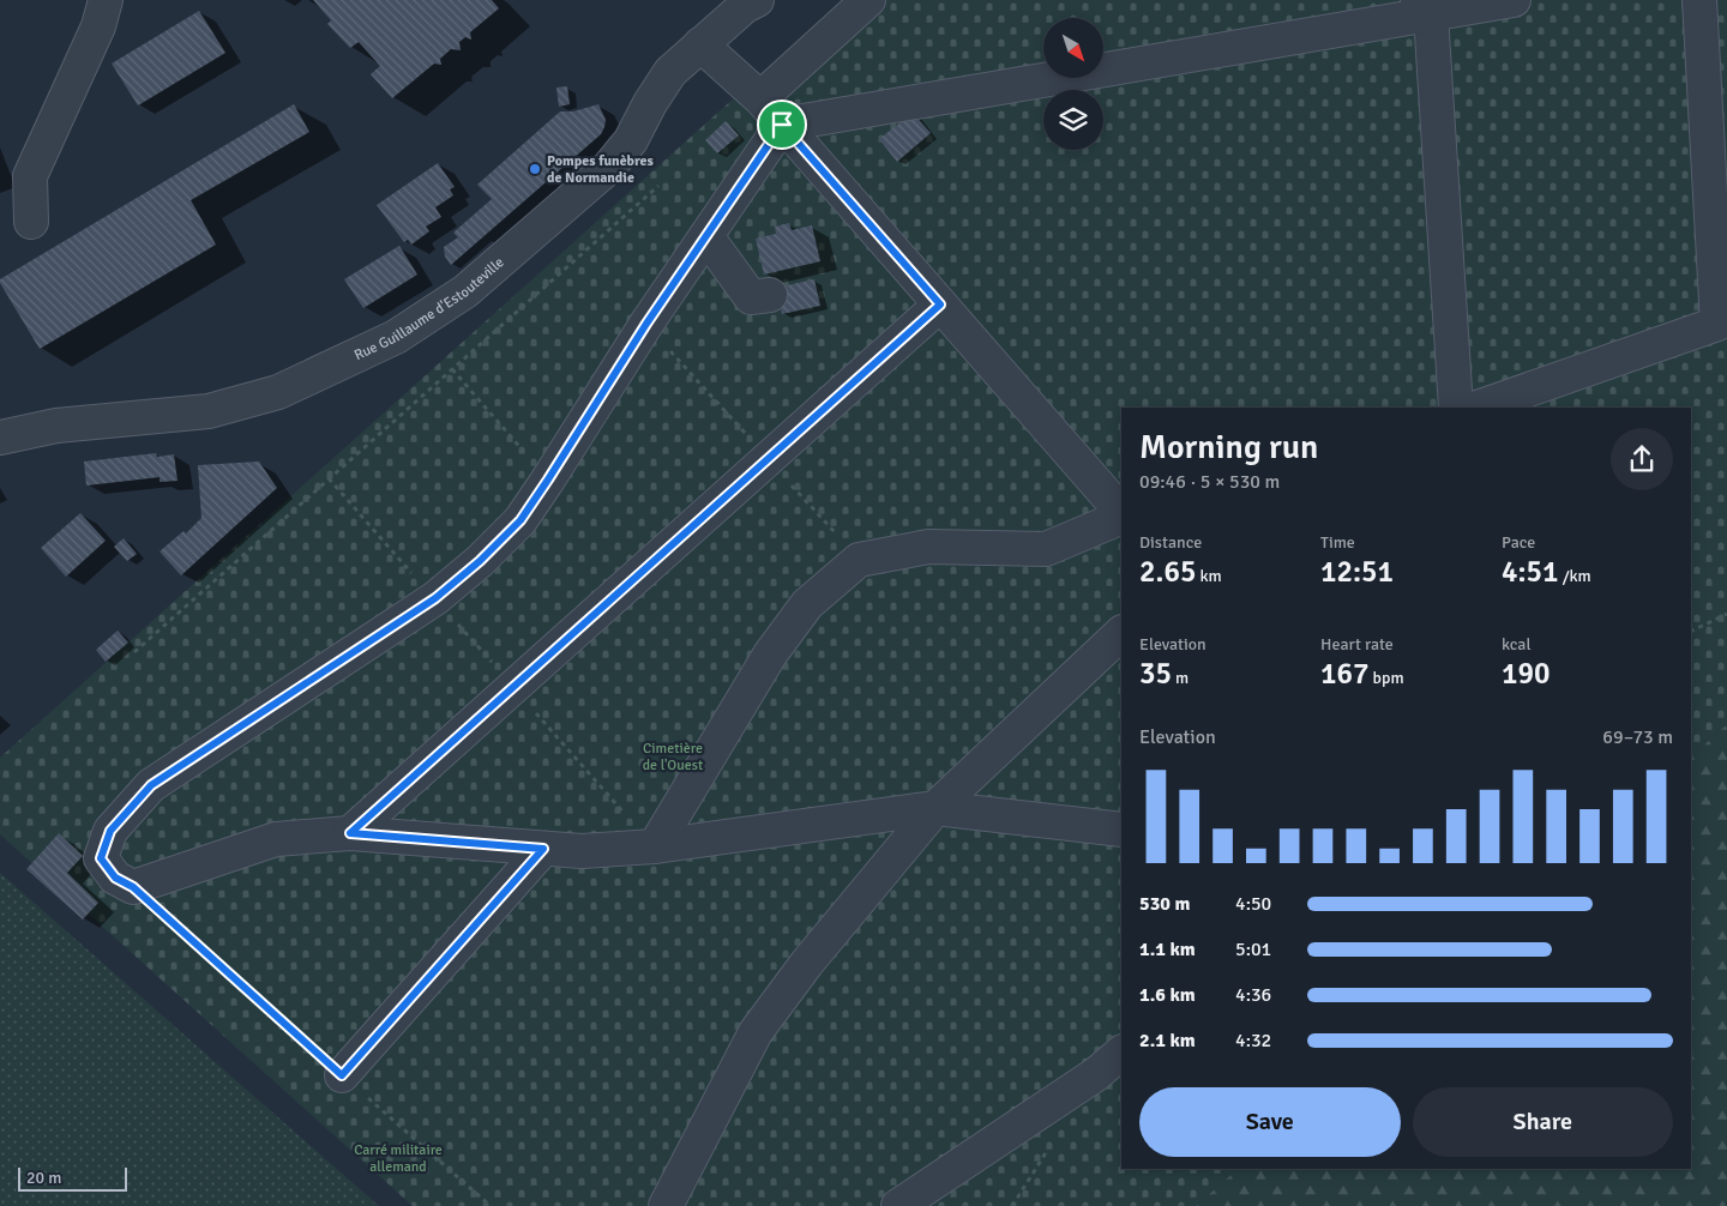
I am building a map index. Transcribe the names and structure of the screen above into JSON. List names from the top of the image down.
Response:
{
  "streets": {
    "street": ["Rue Guillaume d'Estouteville"]
  },
  "parks": ["Cimetière de l'Ouest", "Carré militaire allemand"],
  "places": ["Pompes funèbres de Normandie"],
  "scale_bar": "20 m",
  "north": "bottom right",
  "page": {
    "heading": ["Morning run", "09:46 · 5 × 530 m"],
    "stats": [
      ["Distance", "2.65 km"],
      ["Time", "12:51"],
      ["Pace", "4:51 /km"],
      ["Elevation", "35 m"],
      ["Heart rate", "167 bpm"],
      ["kcal", "190"]
    ],
    "chart": ["Elevation", "69–73 m"],
    "list": [
      {
        "name": "530 m",
        "note": "4:50"
      },
      {
        "name": "1.1 km",
        "note": "5:01"
      },
      {
        "name": "1.6 km",
        "note": "4:36"
      },
      {
        "name": "2.1 km",
        "note": "4:32"
      }
    ],
    "buttons": ["Save", "Share"],
    "scale": "20 m"
  }
}
